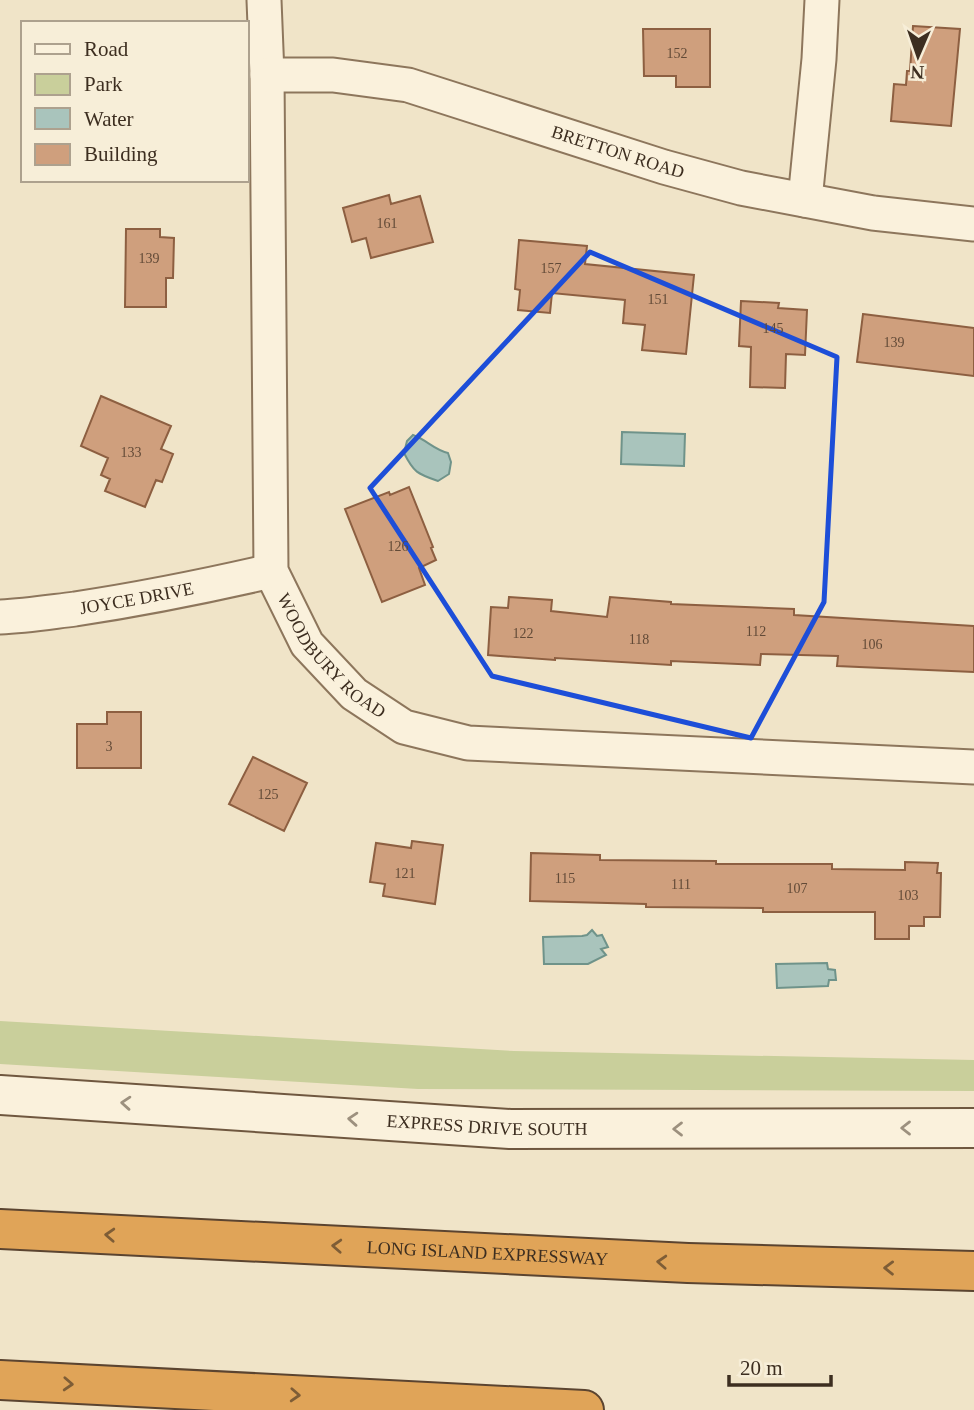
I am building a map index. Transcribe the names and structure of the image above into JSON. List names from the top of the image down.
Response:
{
  "streets": {
    "highway": ["LONG ISLAND EXPRESSWAY"],
    "main road": ["EXPRESS DRIVE SOUTH"],
    "street": ["BRETTON ROAD", "JOYCE DRIVE", "WOODBURY ROAD"]
  },
  "crossings": [
    ["BRETTON ROAD", "WOODBURY ROAD"],
    ["JOYCE DRIVE", "WOODBURY ROAD"]
  ],
  "one_way": ["EXPRESS DRIVE SOUTH"],
  "house_numbers": [
    "152",
    "161",
    "139",
    "157",
    "151",
    "145",
    "139",
    "133",
    "126",
    "112",
    "122",
    "118",
    "106",
    "3",
    "125",
    "121",
    "115",
    "111",
    "107",
    "103"
  ],
  "legend": [
    "Road",
    "Park",
    "Water",
    "Building"
  ],
  "scale_bar": "20 m",
  "north": "bottom"
}
